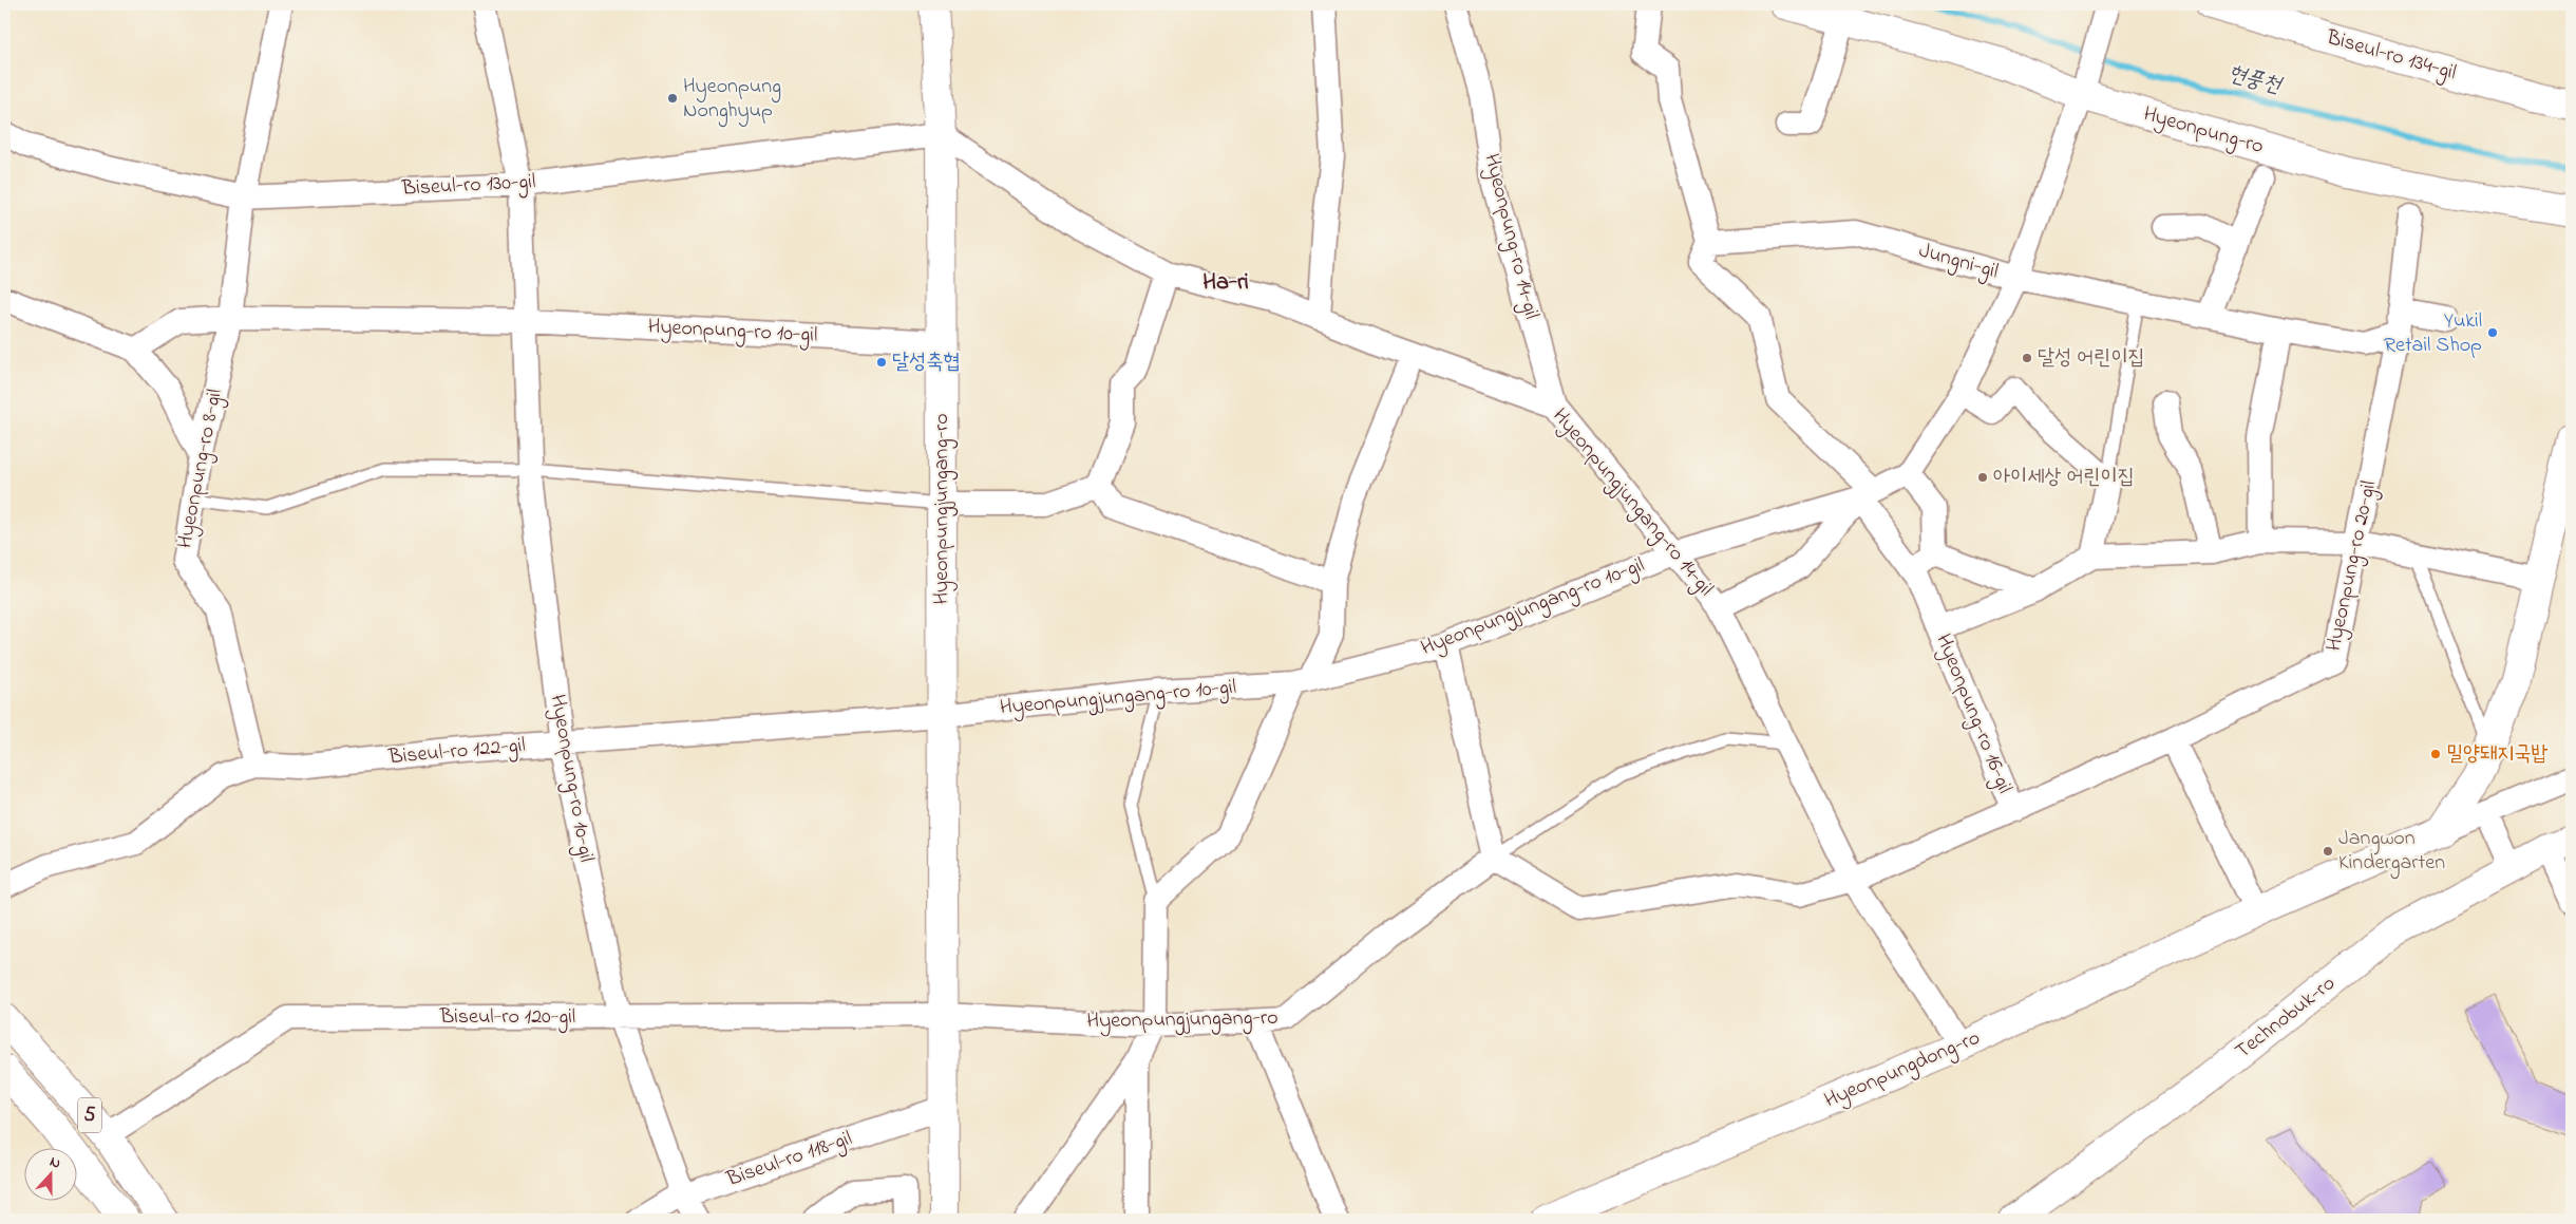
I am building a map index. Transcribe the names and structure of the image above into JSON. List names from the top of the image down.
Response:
{
  "streets": {
    "street": [
      "Biseul-ro 134-gil",
      "Hyeonpung-ro",
      "Biseul-ro 130-gil",
      "Hyeonpung-ro 14-gil",
      "Jungni-gil",
      "Hyeonpung-ro 10-gil",
      "Hyeonpung-ro 8-gil",
      "Hyeonpungjungang-ro 14-gil",
      "Hyeonpungjungang-ro",
      "Hyeonpung-ro 20-gil",
      "Hyeonpungjungang-ro 10-gil",
      "Hyeonpung-ro 16-gil",
      "Biseul-ro 122-gil",
      "Biseul-ro 120-gil",
      "Technobuk-ro",
      "Hyeonpungdong-ro",
      "5",
      "Biseul-ro 118-gil"
    ]
  },
  "crossings": [
    ["Hyeonpung-ro", "Hyeonpungjungang-ro 10-gil"],
    ["Biseul-ro 130-gil", "Hyeonpung-ro 10-gil"],
    ["Biseul-ro 130-gil", "Hyeonpung-ro 8-gil"],
    ["Biseul-ro 130-gil", "Hyeonpungjungang-ro 14-gil"],
    ["Biseul-ro 130-gil", "Hyeonpungjungang-ro"],
    ["Hyeonpung-ro 14-gil", "Hyeonpungjungang-ro 14-gil"],
    ["Jungni-gil", "Hyeonpung-ro 20-gil"],
    ["Jungni-gil", "Hyeonpungjungang-ro 10-gil"],
    ["Jungni-gil", "Hyeonpung-ro 16-gil"],
    ["Hyeonpung-ro 10-gil", "Hyeonpungjungang-ro"],
    ["Hyeonpung-ro 10-gil", "Biseul-ro 122-gil"],
    ["Hyeonpung-ro 10-gil", "Biseul-ro 120-gil"],
    ["Hyeonpung-ro 10-gil", "Biseul-ro 118-gil"],
    ["Hyeonpung-ro 8-gil", "Biseul-ro 122-gil"],
    ["Hyeonpungjungang-ro 14-gil", "Hyeonpungjungang-ro"],
    ["Hyeonpungjungang-ro 14-gil", "Hyeonpungjungang-ro 10-gil"],
    ["Hyeonpungjungang-ro 14-gil", "Hyeonpung-ro 16-gil"],
    ["Hyeonpungjungang-ro 14-gil", "Hyeonpungdong-ro"],
    ["Hyeonpungjungang-ro", "Hyeonpungjungang-ro 10-gil"],
    ["Hyeonpungjungang-ro", "Biseul-ro 122-gil"],
    ["Hyeonpungjungang-ro", "Biseul-ro 120-gil"],
    ["Hyeonpungjungang-ro", "Biseul-ro 118-gil"],
    ["Hyeonpung-ro 20-gil", "Hyeonpung-ro 16-gil"],
    ["Hyeonpungjungang-ro 10-gil", "Hyeonpung-ro 16-gil"],
    ["Hyeonpungjungang-ro 10-gil", "Biseul-ro 122-gil"],
    ["Biseul-ro 120-gil", "5"]
  ],
  "districts": ["Ha-ri"],
  "water": ["현풍천"],
  "places": [
    "Hyeonpung Nonghyup",
    "Yukil Retail Shop",
    "달성 어린이집",
    "달성축협",
    "아이세상 어린이집",
    "밀양돼지국밥",
    "Jangwon Kindergarten"
  ],
  "north": "top"
}
